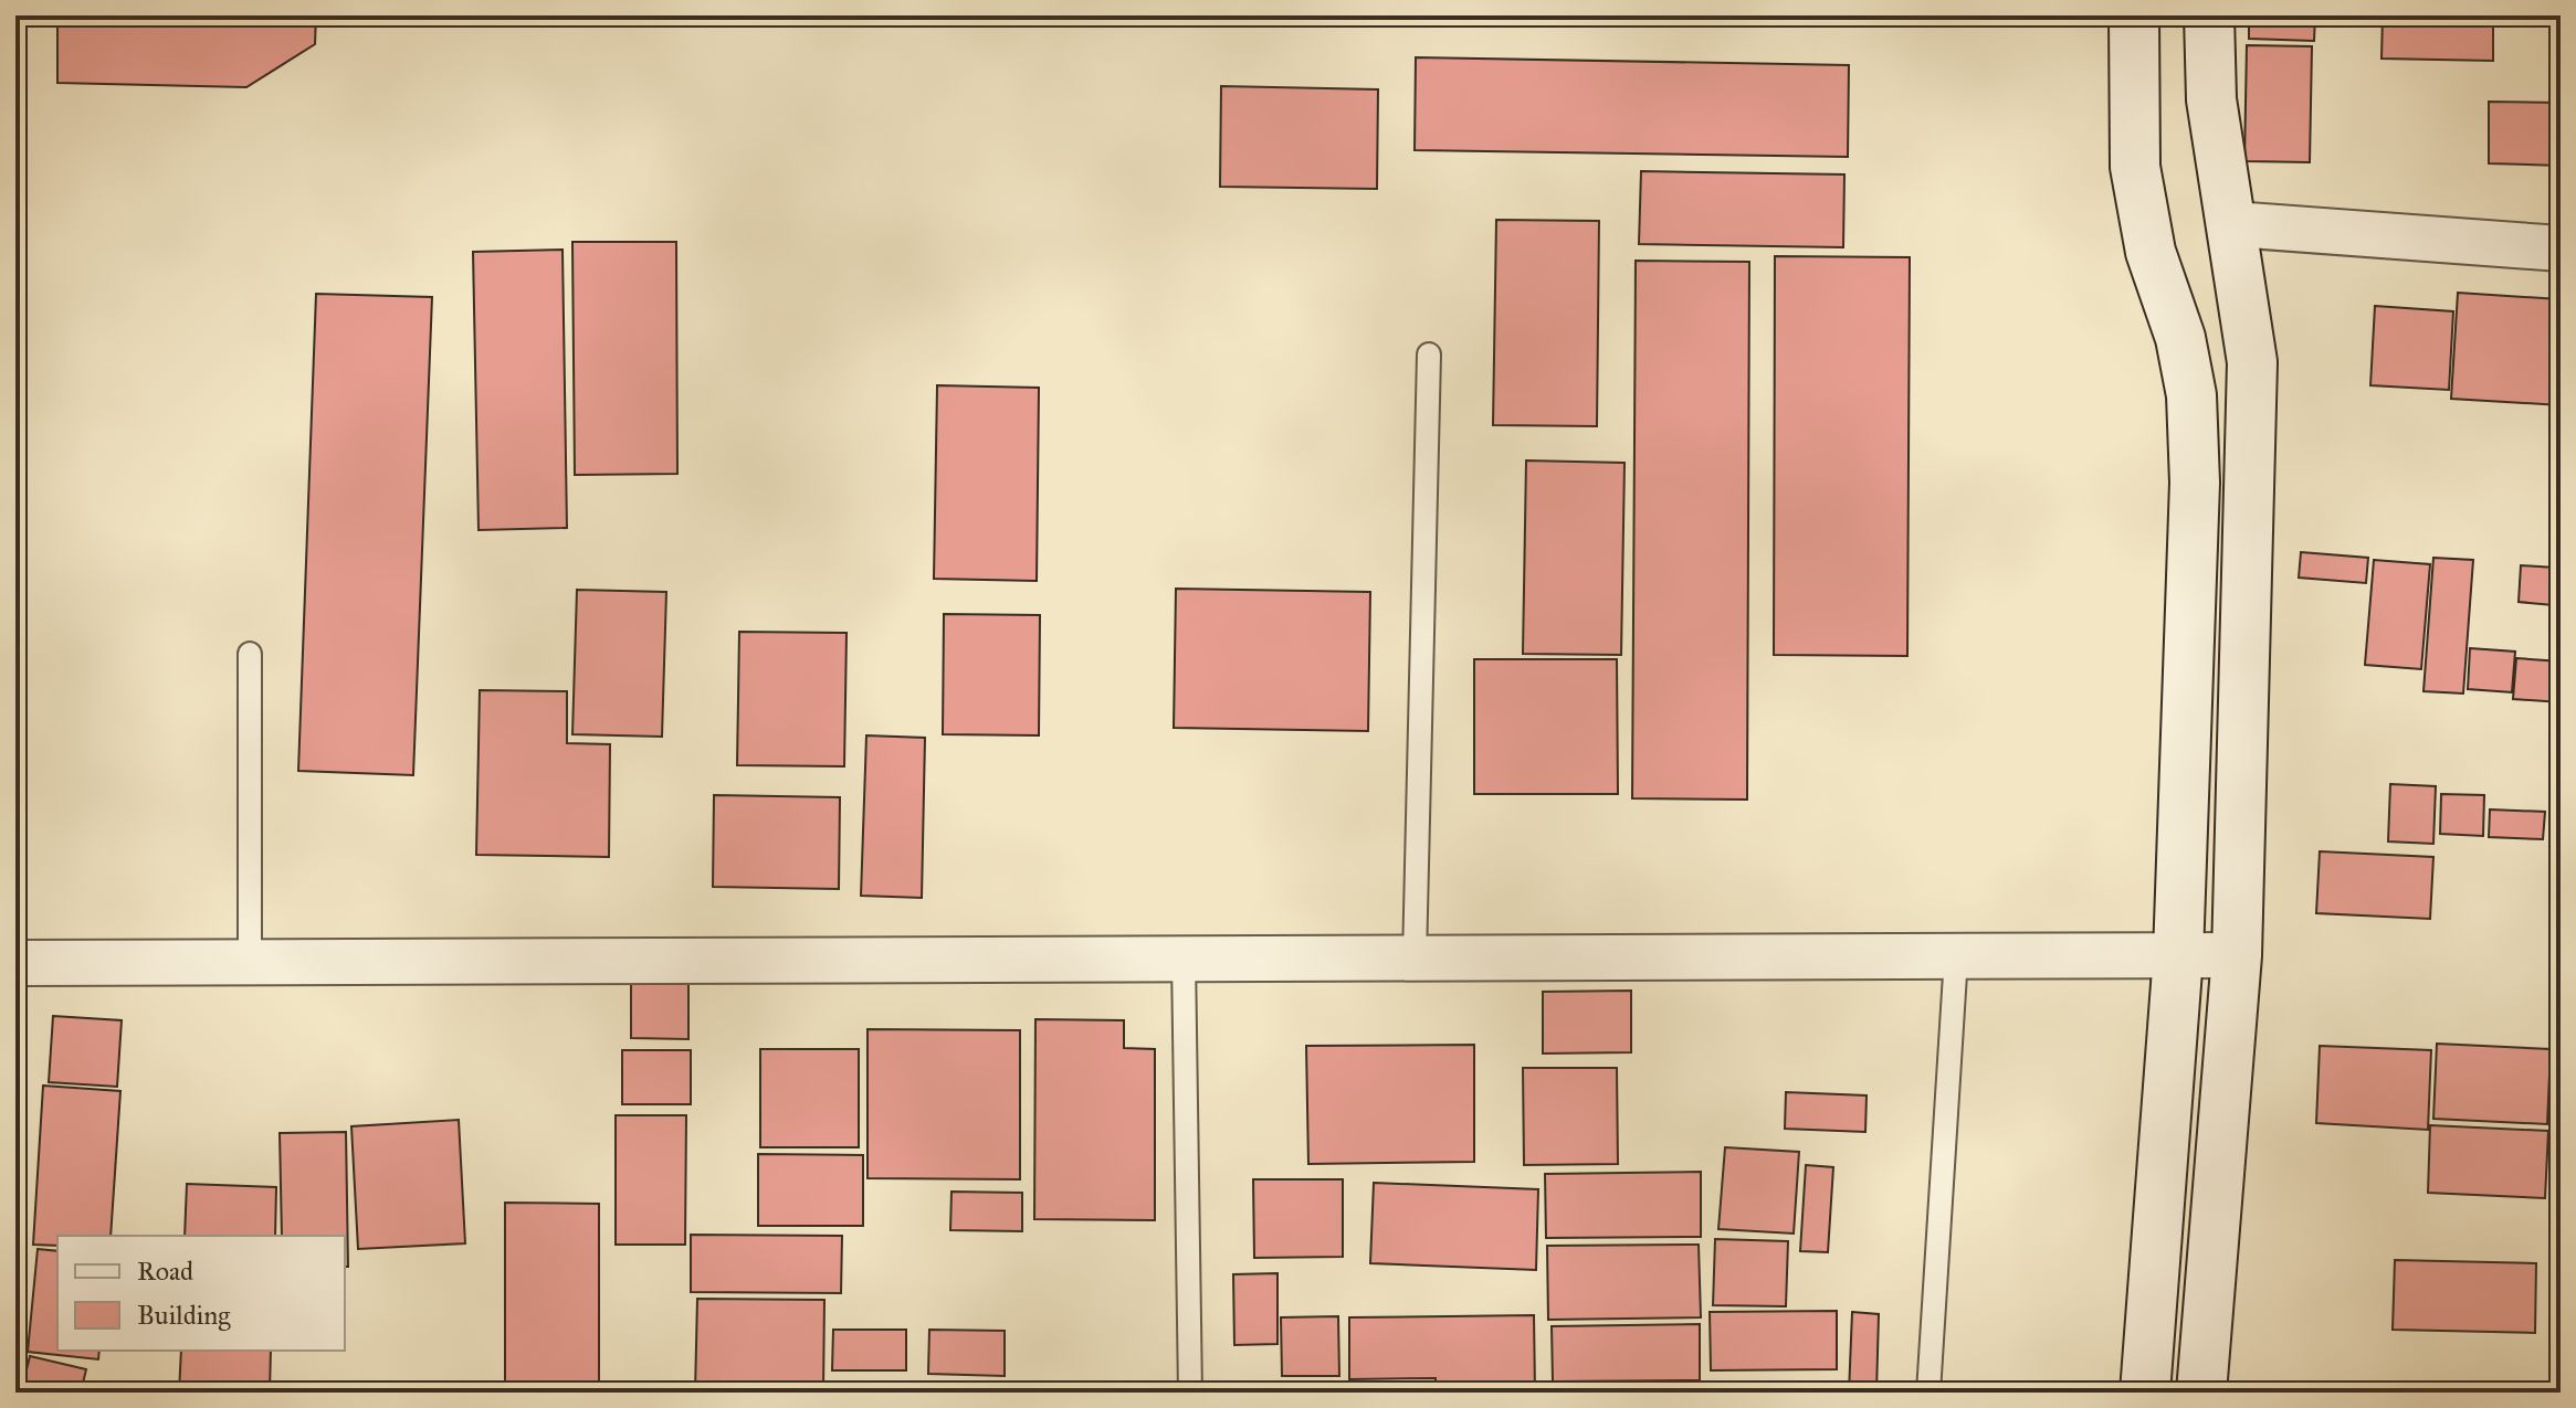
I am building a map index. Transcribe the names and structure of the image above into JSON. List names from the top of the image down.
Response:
{
  "legend": ["Road", "Building"]
}
